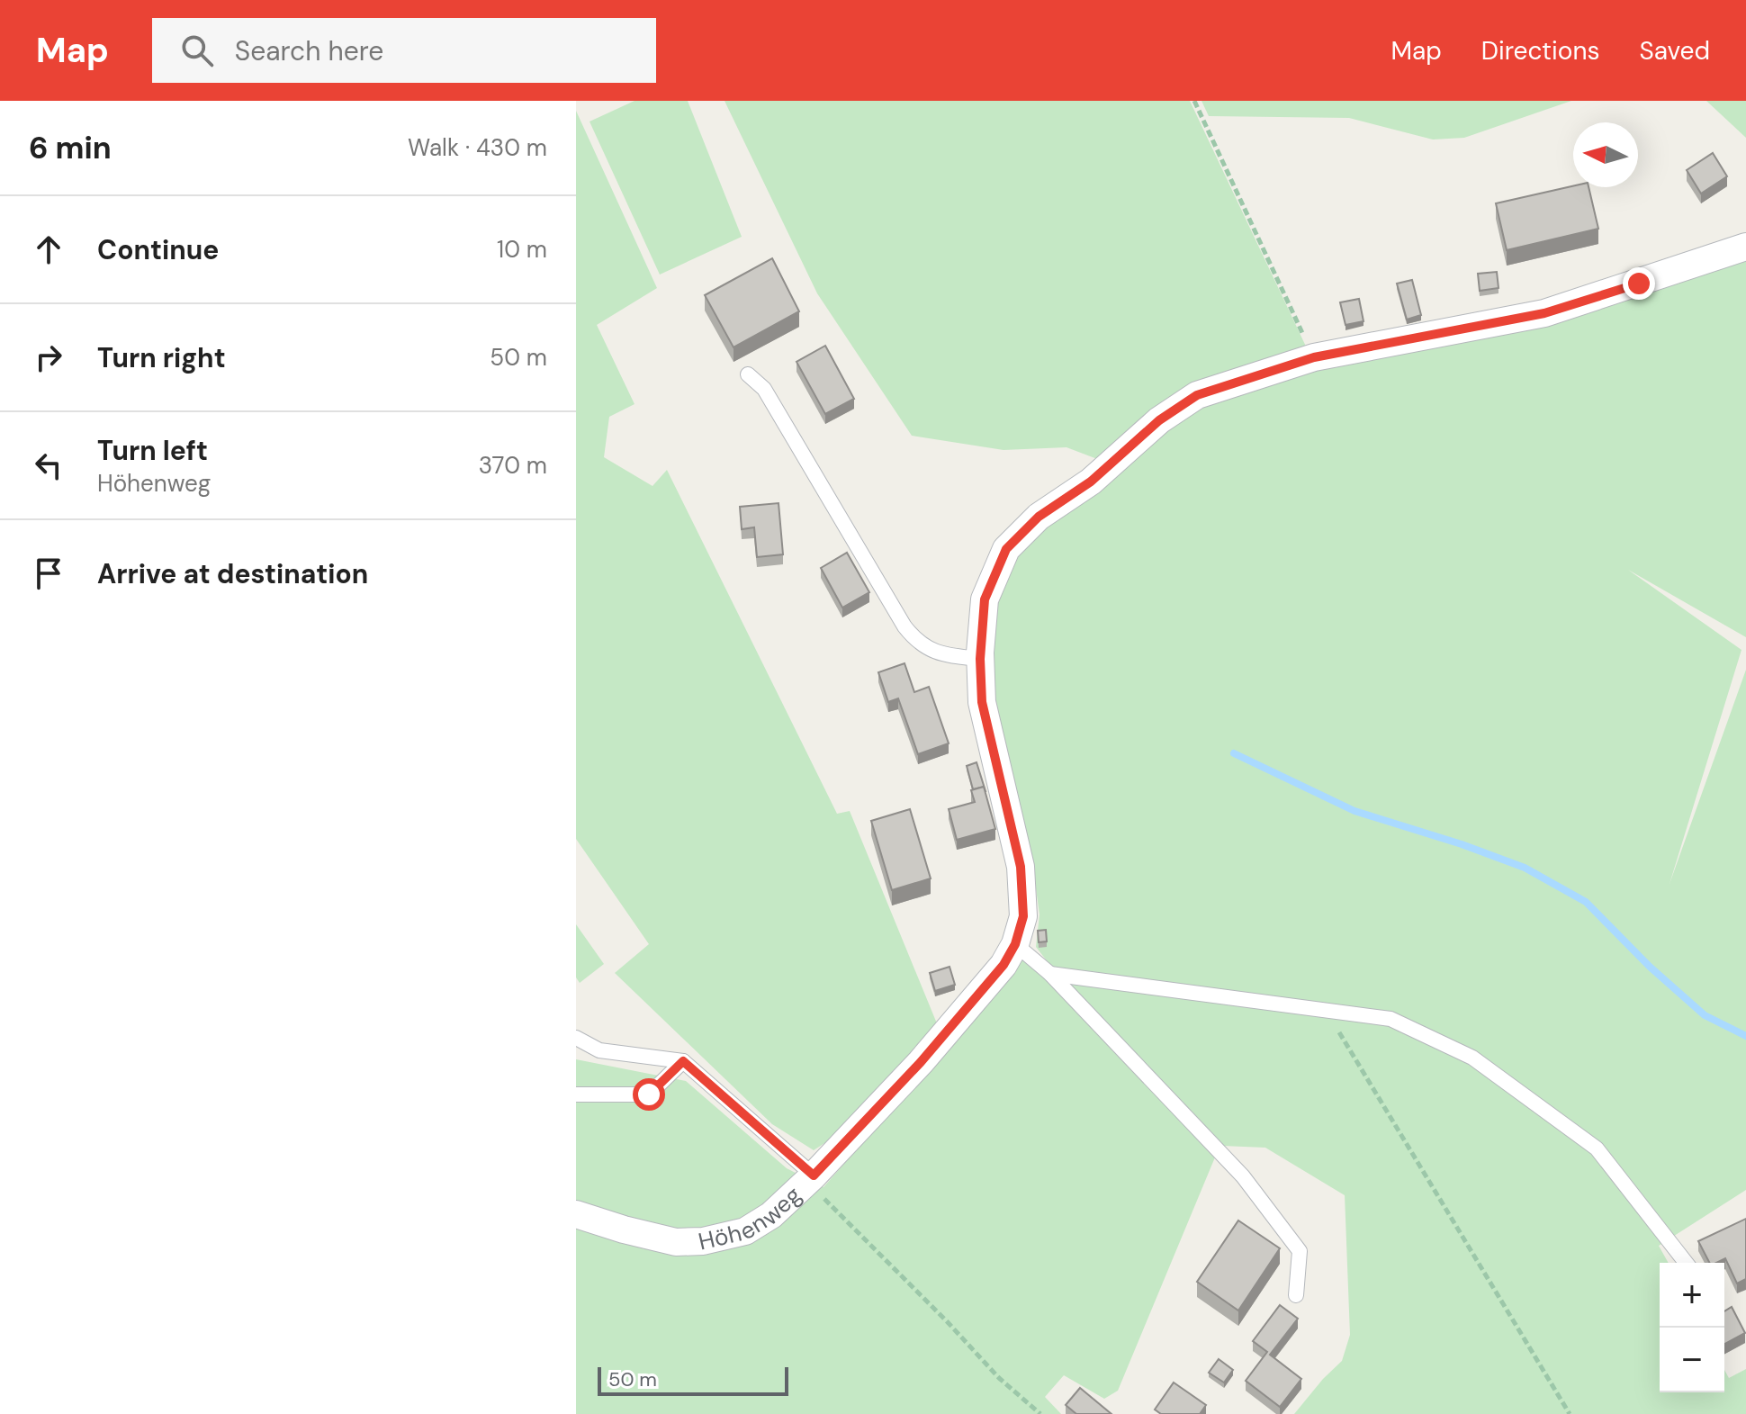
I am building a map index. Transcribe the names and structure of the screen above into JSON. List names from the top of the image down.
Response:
{
  "streets": {
    "street": ["Höhenweg"]
  },
  "scale_bar": "50 m",
  "north": "left",
  "page": {
    "header": "Map",
    "search": "Search here",
    "nav": ["Map", "Directions", "Saved"],
    "heading": ["6 min", "Walk · 430 m"],
    "list": [
      ["Continue", "10 m"],
      ["Turn right", "50 m"],
      ["Turn left", "Höhenweg", "370 m"],
      "Arrive at destination"
    ],
    "map_buttons": ["+", "−"],
    "scale": "50 m"
  }
}
